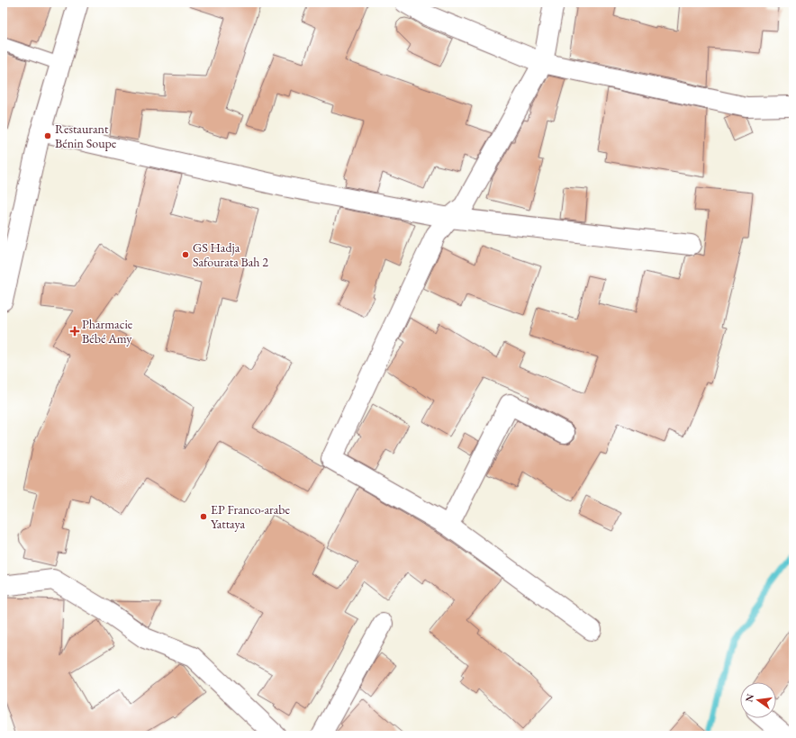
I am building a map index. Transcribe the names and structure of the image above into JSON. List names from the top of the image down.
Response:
{
  "places": {
    "other": ["Restaurant Bénin Soupe", "GS Hadja Safourata Bah 2", "EP Franco-arabe Yattaya"],
    "health": ["Pharmacie Bébé Amy"]
  },
  "north": "left"
}
